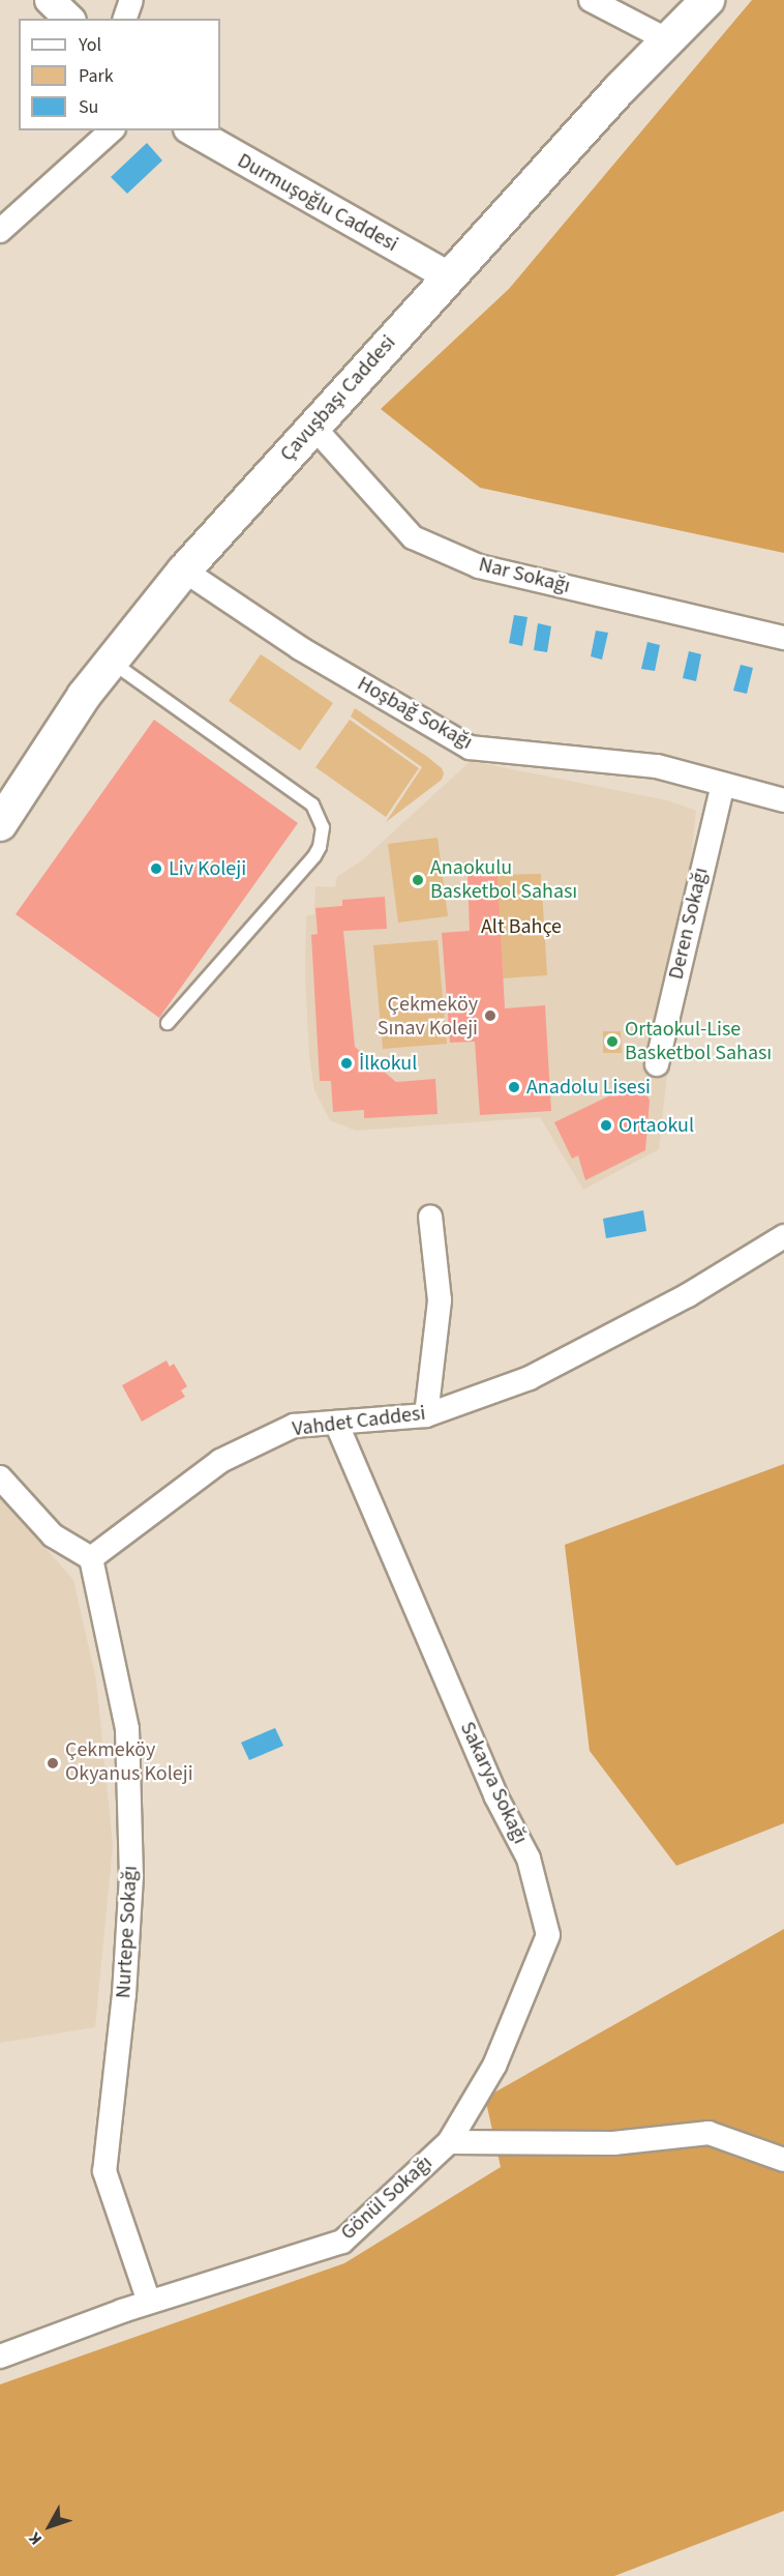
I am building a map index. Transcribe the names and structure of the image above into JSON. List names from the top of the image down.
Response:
{
  "streets": {
    "main road": ["Çavuşbaşı Caddesi"],
    "street": [
      "Durmuşoğlu Caddesi",
      "Nar Sokağı",
      "Hoşbağ Sokağı",
      "Deren Sokağı",
      "Vahdet Caddesi",
      "Sakarya Sokağı",
      "Nurtepe Sokağı",
      "Gönül Sokağı"
    ]
  },
  "crossings": [
    ["Durmuşoğlu Caddesi", "Çavuşbaşı Caddesi"],
    ["Çavuşbaşı Caddesi", "Nar Sokağı"],
    ["Çavuşbaşı Caddesi", "Hoşbağ Sokağı"],
    ["Hoşbağ Sokağı", "Deren Sokağı"],
    ["Vahdet Caddesi", "Sakarya Sokağı"],
    ["Vahdet Caddesi", "Nurtepe Sokağı"],
    ["Sakarya Sokağı", "Gönül Sokağı"],
    ["Nurtepe Sokağı", "Gönül Sokağı"]
  ],
  "parks": ["Alt Bahçe"],
  "places": [
    "Liv Koleji",
    "Anaokulu Basketbol Sahası",
    "Çekmeköy Sınav Koleji",
    "Ortaokul-Lise Basketbol Sahası",
    "İlkokul",
    "Anadolu Lisesi",
    "Ortaokul",
    "Çekmeköy Okyanus Koleji"
  ],
  "legend": ["Yol", "Park", "Su"],
  "north": "bottom left"
}
